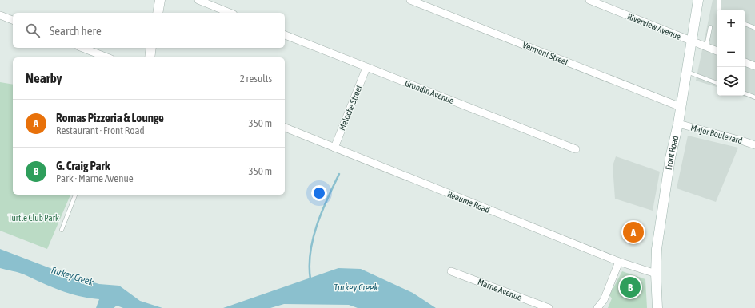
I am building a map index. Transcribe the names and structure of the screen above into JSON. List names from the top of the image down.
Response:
{
  "streets": {
    "main road": ["Front Road"],
    "street": [
      "Riverview Avenue",
      "Vermont Street",
      "Grondin Avenue",
      "Meloche Street",
      "Major Boulevard",
      "Reaume Road",
      "Marne Avenue"
    ]
  },
  "crossings": [
    ["Riverview Avenue", "Front Road"],
    ["Vermont Street", "Front Road"],
    ["Grondin Avenue", "Meloche Street"],
    ["Meloche Street", "Reaume Road"],
    ["Major Boulevard", "Front Road"],
    ["Front Road", "Reaume Road"]
  ],
  "water": ["Turkey Creek"],
  "parks": ["Turtle Club Park"],
  "page": {
    "map_buttons": ["+", "−"],
    "search": "Search here",
    "heading": ["Nearby", "2 results"],
    "list": [
      {
        "mark": "A",
        "name": "Romas Pizzeria & Lounge",
        "note": "Restaurant · Front Road",
        "value": "350 m"
      },
      {
        "mark": "B",
        "name": "G. Craig Park",
        "note": "Park · Marne Avenue",
        "value": "350 m"
      }
    ],
    "pins": ["A", "B"]
  }
}
